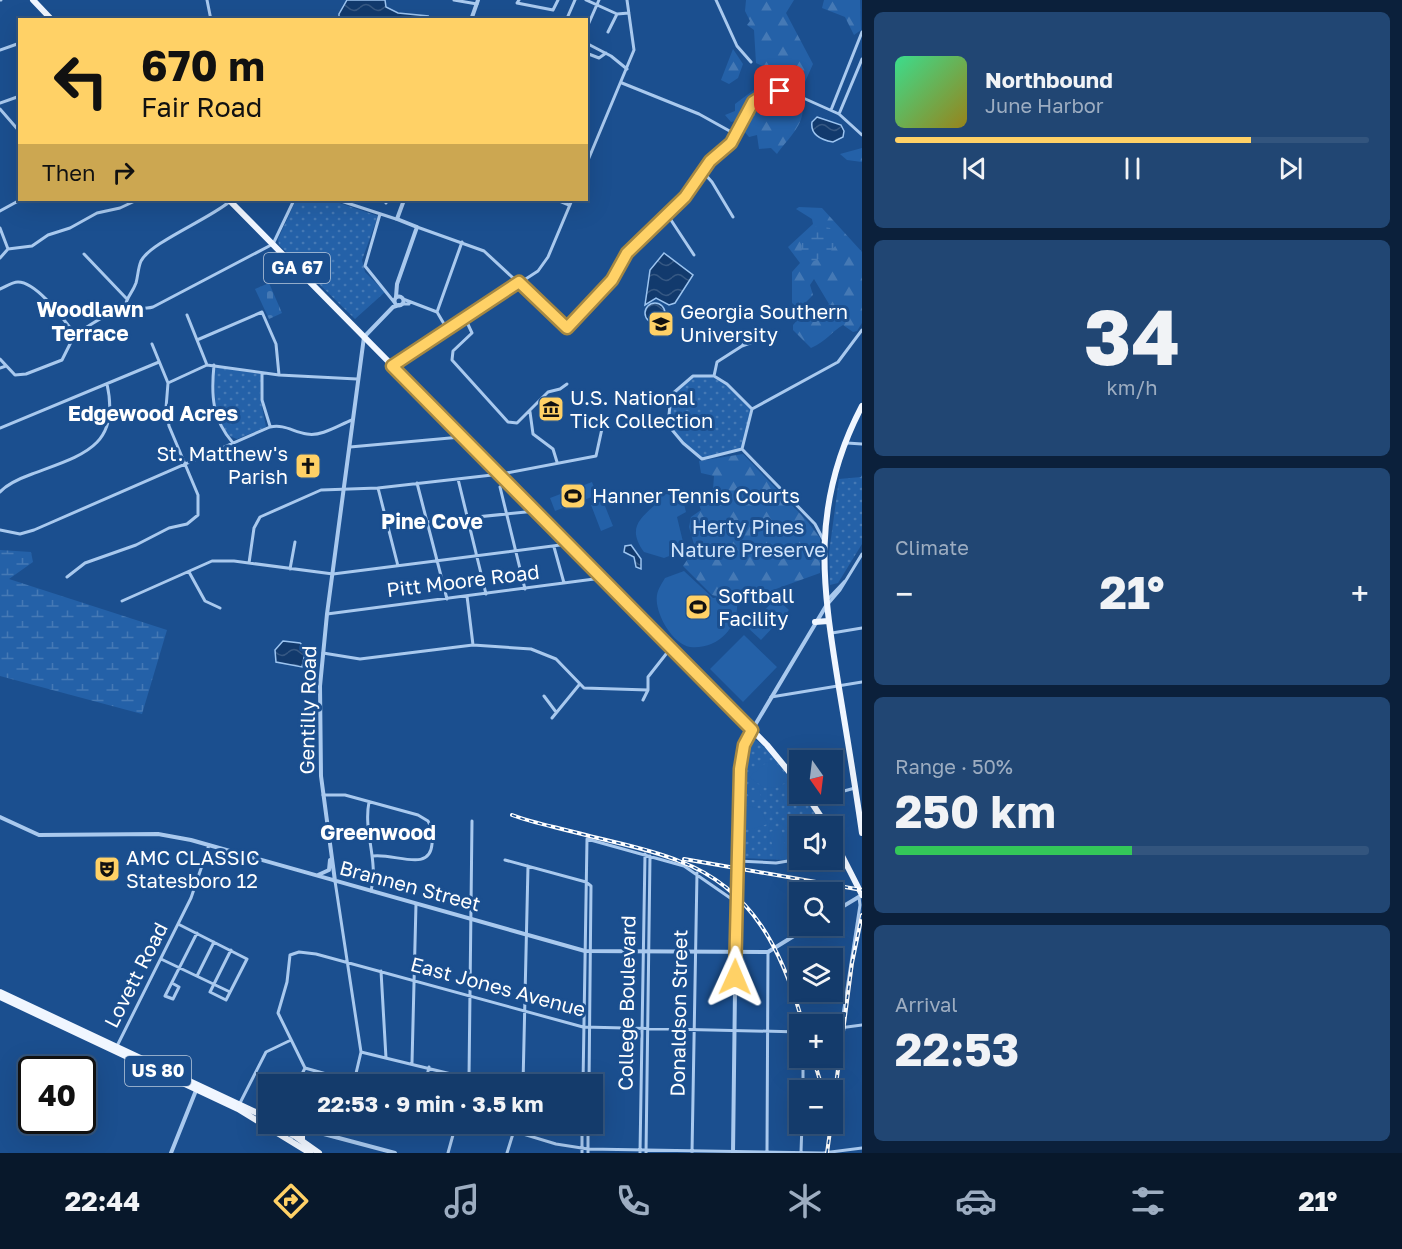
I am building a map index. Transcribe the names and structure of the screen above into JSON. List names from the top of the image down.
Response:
{
  "streets": {
    "main road": ["GA 67", "US 80"],
    "street": [
      "Pitt Moore Road",
      "Gentilly Road",
      "Brannen Street",
      "Lovett Road",
      "East Jones Avenue",
      "College Boulevard",
      "Donaldson Street"
    ]
  },
  "crossings": [
    ["GA 67", "Pitt Moore Road"],
    ["GA 67", "Gentilly Road"],
    ["Pitt Moore Road", "Gentilly Road"],
    ["Gentilly Road", "Brannen Street"],
    ["Gentilly Road", "East Jones Avenue"],
    ["Brannen Street", "Lovett Road"],
    ["Brannen Street", "College Boulevard"],
    ["Brannen Street", "Donaldson Street"],
    ["Lovett Road", "US 80"],
    ["East Jones Avenue", "College Boulevard"],
    ["East Jones Avenue", "Donaldson Street"]
  ],
  "districts": [
    "Woodlawn Terrace",
    "Edgewood Acres",
    "Pine Cove",
    "Greenwood"
  ],
  "parks": ["Herty Pines Nature Preserve"],
  "places": {
    "school or university": ["Georgia Southern University"],
    "museum": ["U.S. National Tick Collection"],
    "church": ["St. Matthew's Parish"],
    "sports": ["Hanner Tennis Courts", "Softball Facility"],
    "theatre": ["AMC CLASSIC Statesboro 12"]
  },
  "north": "bottom",
  "page": {
    "turn": ["670 m", "Fair Road"],
    "song": ["Northbound", "June Harbor"],
    "then": "Then",
    "tile": [
      ["34", "km/h"],
      "Climate",
      ["Range · 50%", "250 km"],
      ["Arrival", "22:53"]
    ],
    "heat": ["−", "21°", "+"],
    "map_buttons": ["+", "−"],
    "limit": "40",
    "trip": "22:53 · 9 min · 3.5 km",
    "tabs": ["22:44", "21°"]
  }
}
